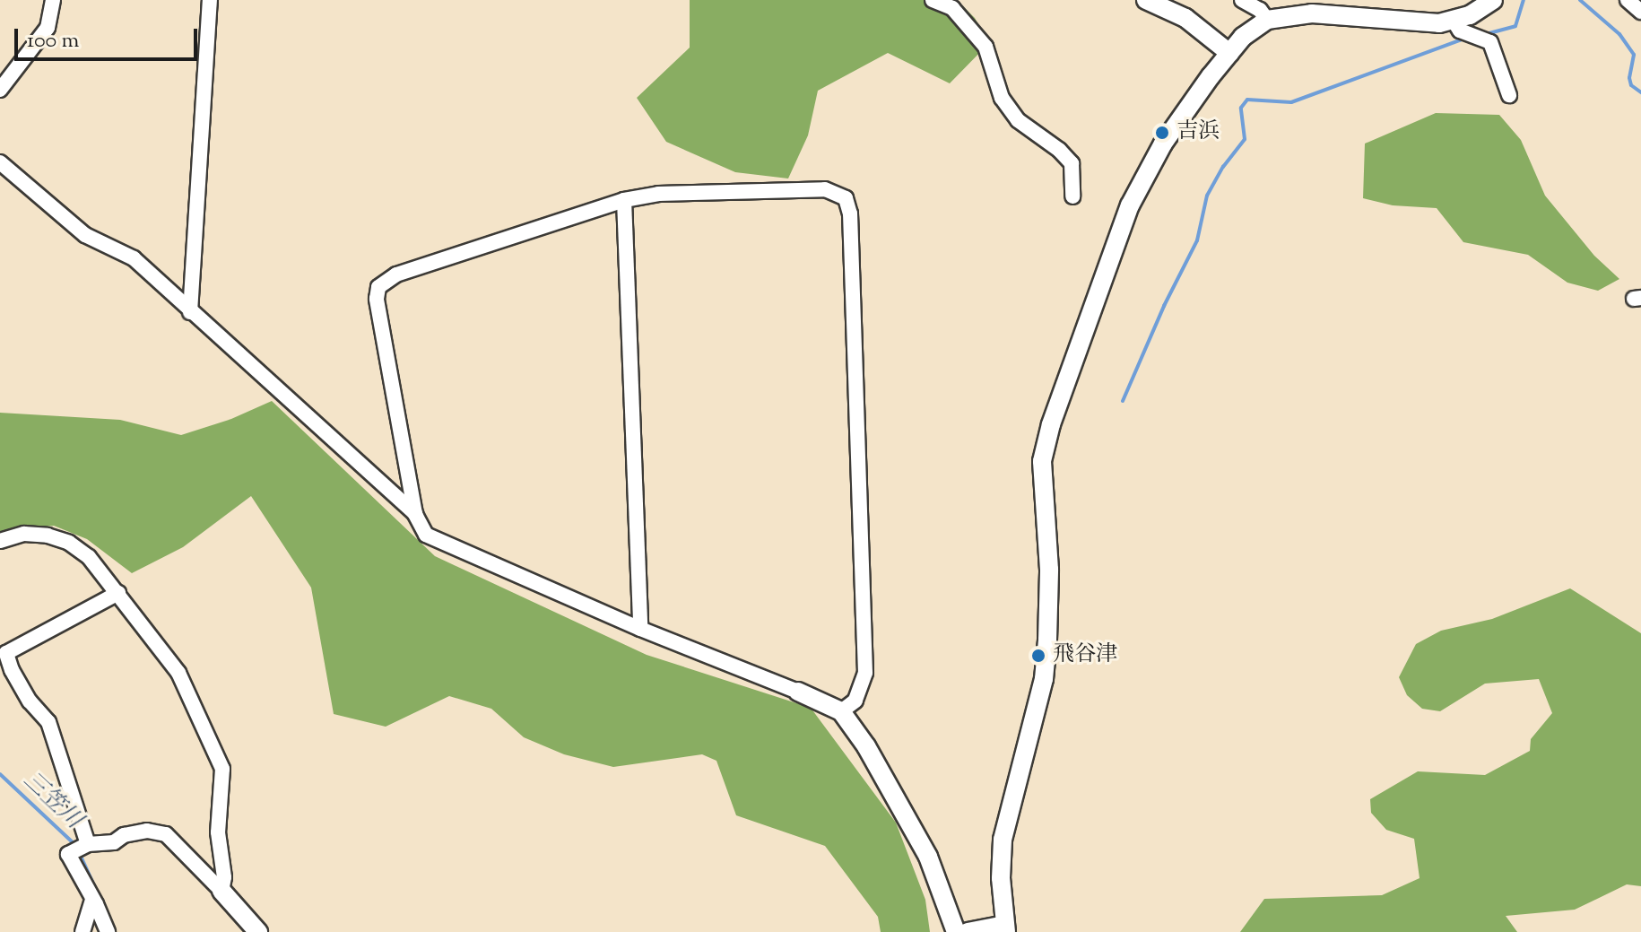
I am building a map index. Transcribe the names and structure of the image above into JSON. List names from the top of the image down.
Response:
{
  "water": ["三笠川"],
  "places": ["吉浜", "飛谷津"],
  "scale_bar": "100 m"
}
